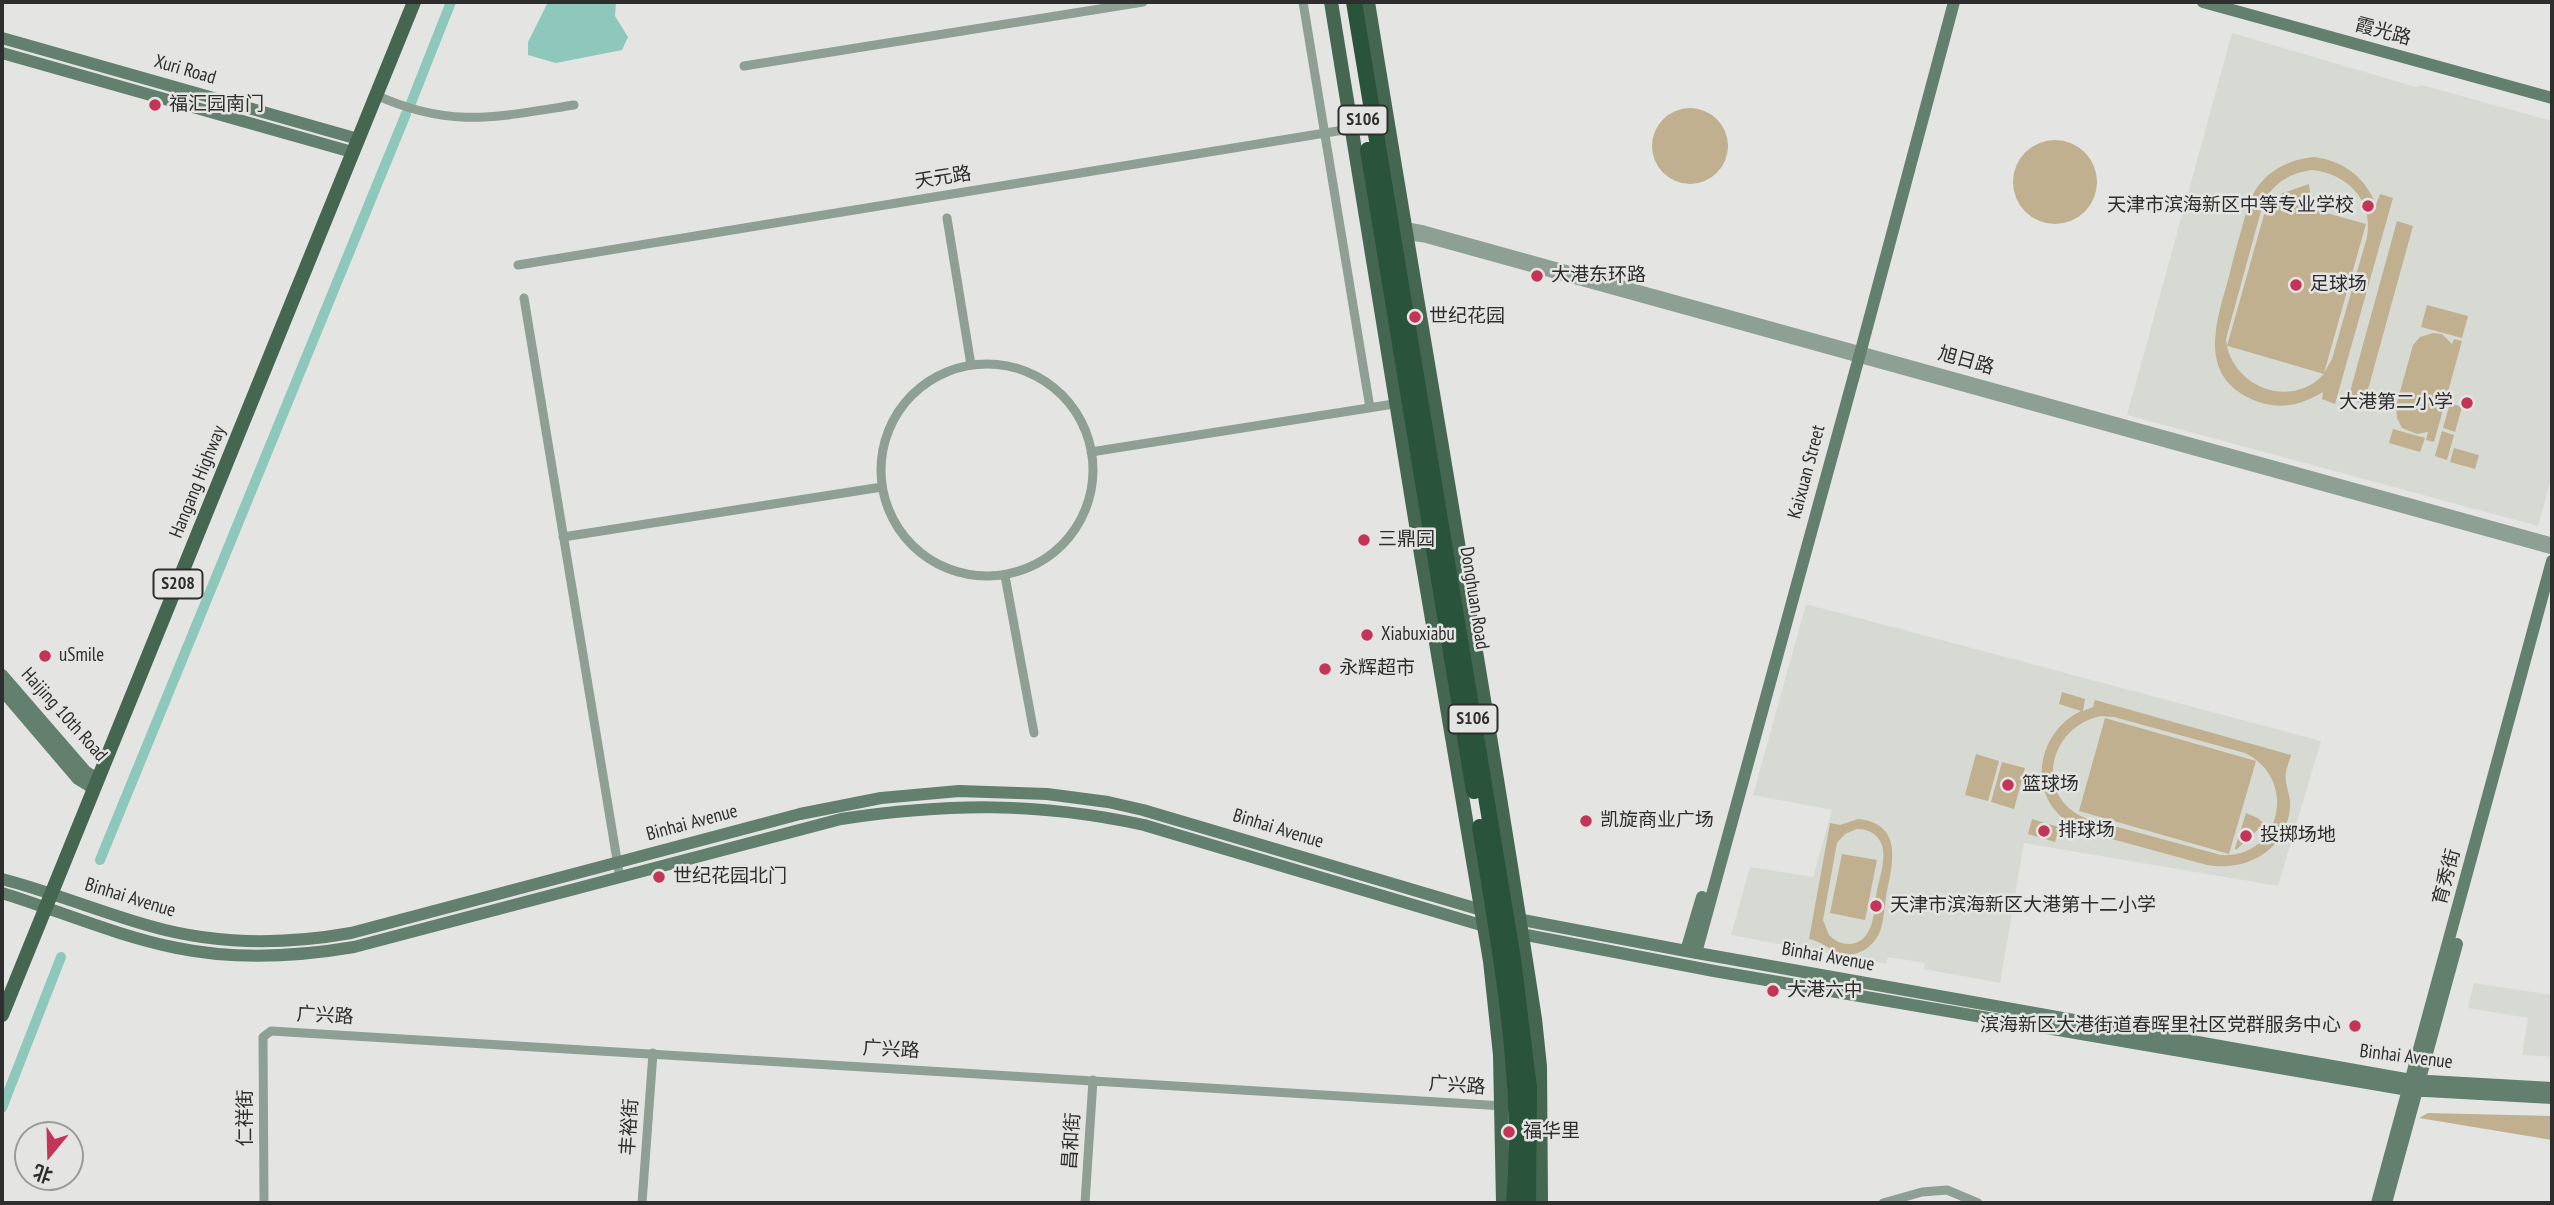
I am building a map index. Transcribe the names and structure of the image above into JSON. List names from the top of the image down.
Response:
{
  "streets": {
    "highway": ["S106", "Donghuan Road"],
    "main road": [
      "霞光路",
      "Xuri Road",
      "Kaixuan Street",
      "Hangang Highway",
      "S208",
      "Haijing 10th Road",
      "Binhai Avenue",
      "育秀街"
    ],
    "street": [
      "天元路",
      "旭日路",
      "广兴路",
      "仁祥街",
      "丰裕街",
      "昌和街"
    ]
  },
  "crossings": [
    ["Xuri Road", "Hangang Highway"],
    ["天元路", "Donghuan Road"],
    ["旭日路", "Kaixuan Street"],
    ["旭日路", "Donghuan Road"],
    ["Kaixuan Street", "Binhai Avenue"],
    ["Hangang Highway", "Haijing 10th Road"],
    ["Hangang Highway", "Binhai Avenue"],
    ["Donghuan Road", "Binhai Avenue"],
    ["Donghuan Road", "广兴路"],
    ["Binhai Avenue", "育秀街"],
    ["广兴路", "仁祥街"],
    ["广兴路", "丰裕街"],
    ["广兴路", "昌和街"]
  ],
  "places": [
    "福汇园南门",
    "天津市滨海新区中等专业学校",
    "大港东环路",
    "足球场",
    "世纪花园",
    "大港第二小学",
    "三鼎园",
    "Xiabuxiabu",
    "uSmile",
    "永辉超市",
    "篮球场",
    "凯旋商业广场",
    "排球场",
    "投掷场地",
    "世纪花园北门",
    "天津市滨海新区大港第十二小学",
    "大港六中",
    "滨海新区大港街道春晖里社区党群服务中心",
    "福华里"
  ],
  "north": "bottom"
}
